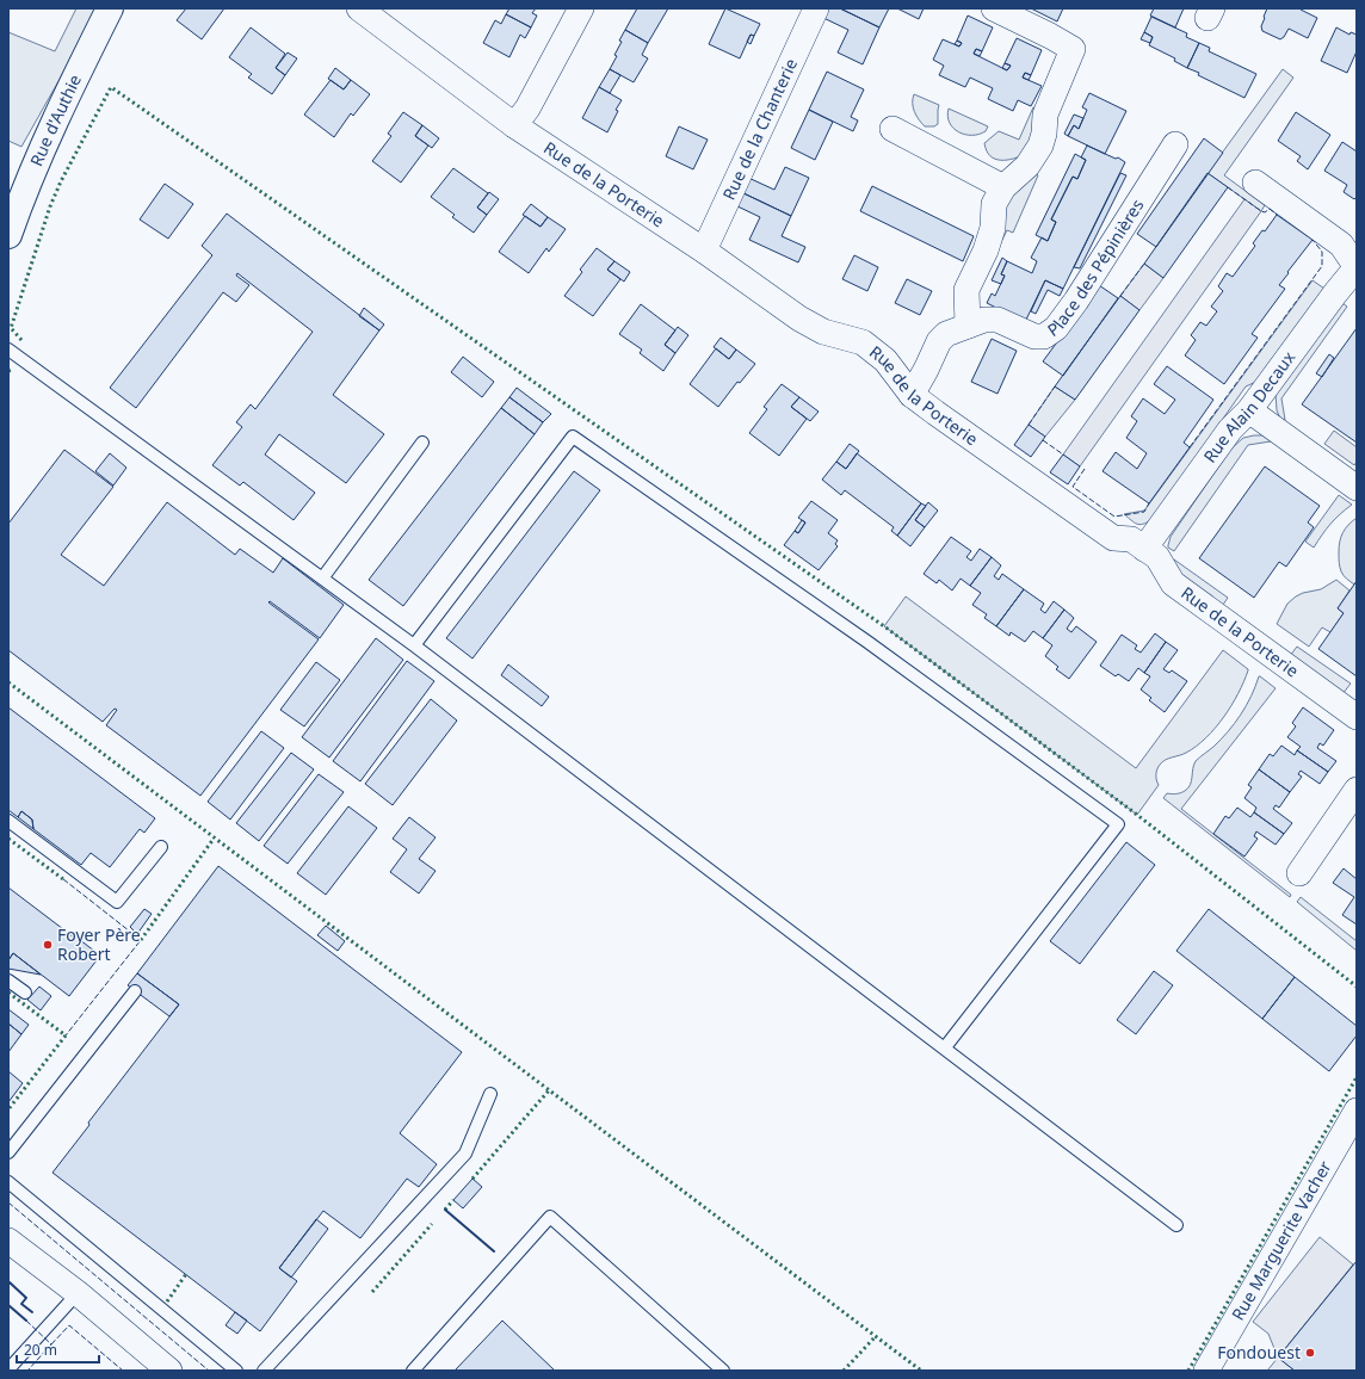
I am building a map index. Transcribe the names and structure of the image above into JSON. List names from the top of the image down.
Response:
{
  "streets": {
    "street": [
      "Rue d'Authie",
      "Rue de la Chanterie",
      "Rue de la Porterie",
      "Place des Pépinières",
      "Rue Alain Decaux",
      "Rue Marguerite Vacher"
    ]
  },
  "crossings": [
    ["Rue de la Chanterie", "Rue de la Porterie"],
    ["Rue de la Porterie", "Place des Pépinières"],
    ["Rue de la Porterie", "Rue Alain Decaux"]
  ],
  "places": ["Foyer Père Robert", "Fondouest"],
  "scale_bar": "20 m"
}
